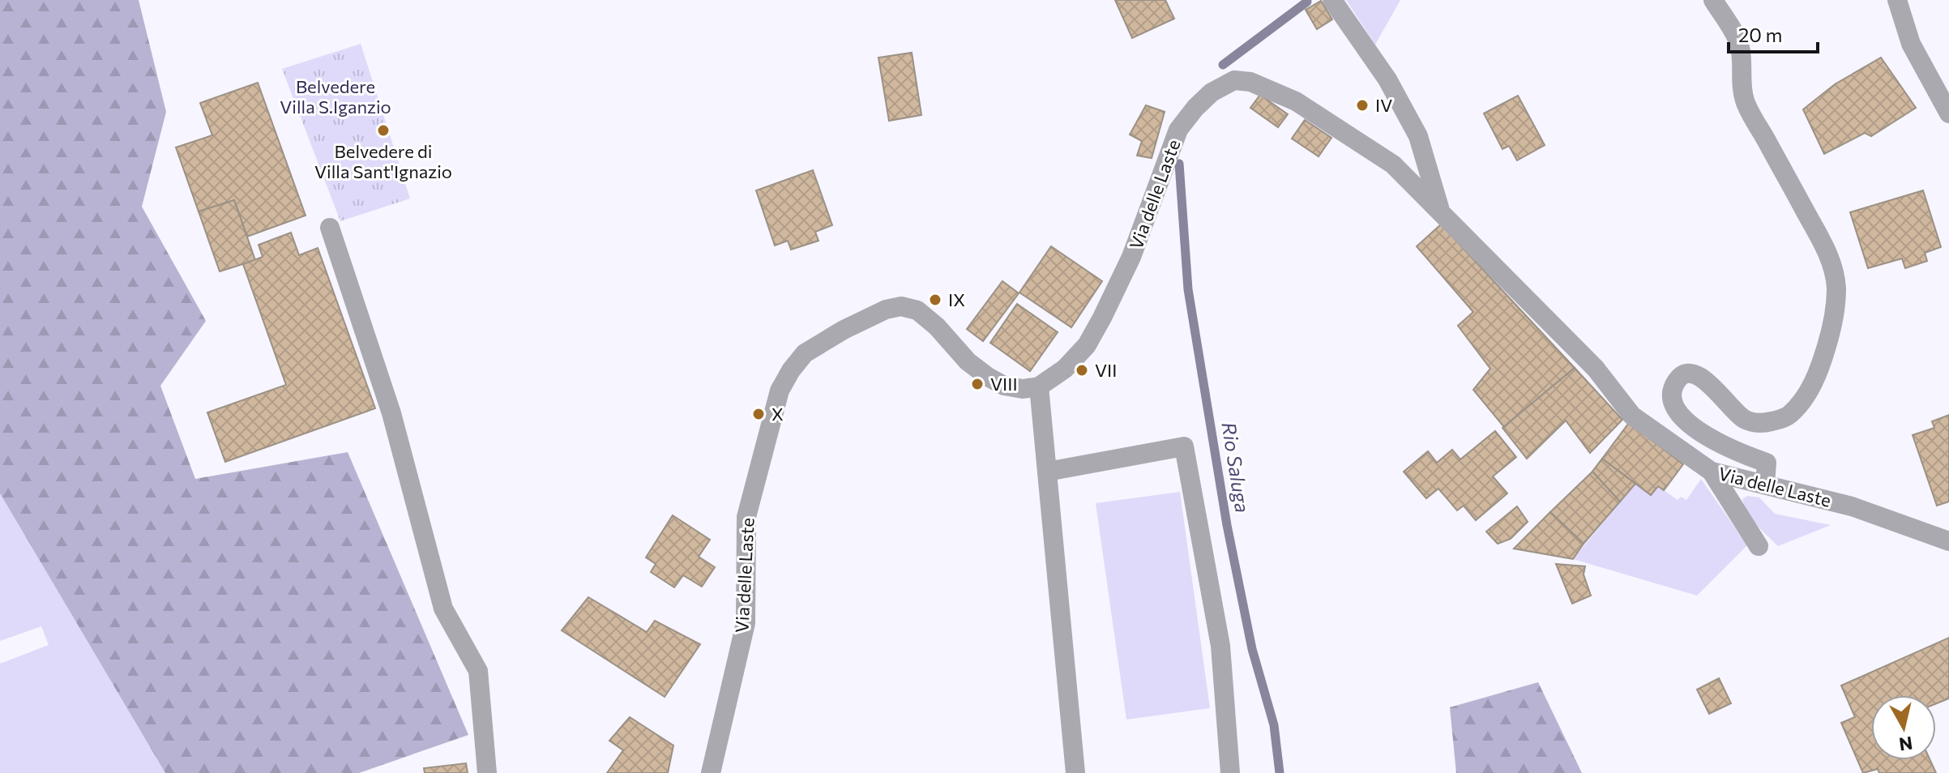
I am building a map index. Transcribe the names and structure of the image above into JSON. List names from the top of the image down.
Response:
{
  "streets": {
    "street": ["Via delle Laste"]
  },
  "water": ["Rio Saluga"],
  "parks": ["Belvedere Villa S.Iganzio"],
  "places": [
    "IV",
    "Belvedere di Villa Sant'Ignazio",
    "IX",
    "VII",
    "VIII",
    "X"
  ],
  "scale_bar": "20 m",
  "north": "bottom"
}
